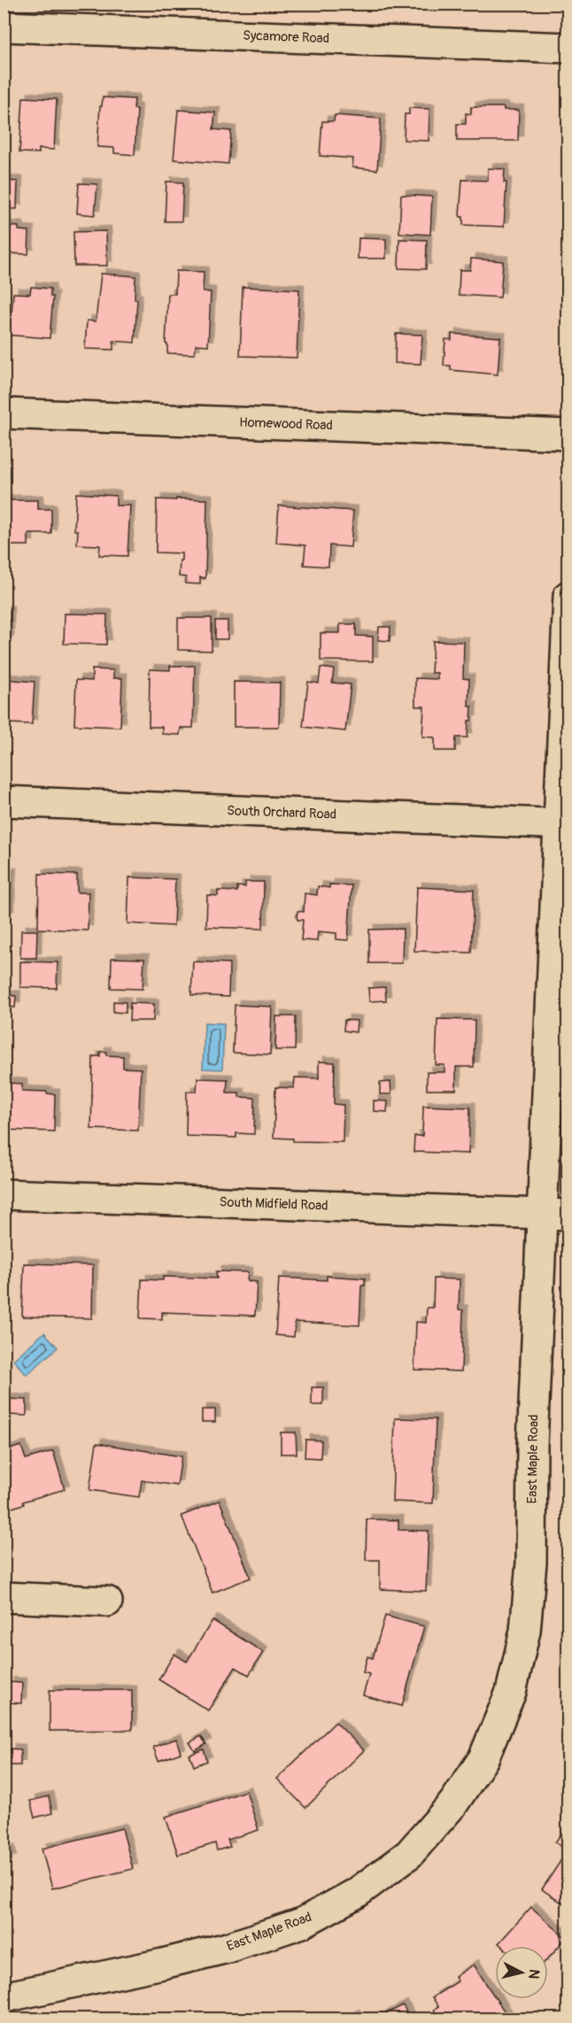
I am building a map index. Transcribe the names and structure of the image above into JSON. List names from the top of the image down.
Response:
{
  "streets": {
    "street": [
      "Sycamore Road",
      "Homewood Road",
      "South Orchard Road",
      "South Midfield Road",
      "East Maple Road"
    ]
  },
  "crossings": [
    ["South Orchard Road", "East Maple Road"],
    ["South Midfield Road", "East Maple Road"]
  ],
  "north": "right"
}
